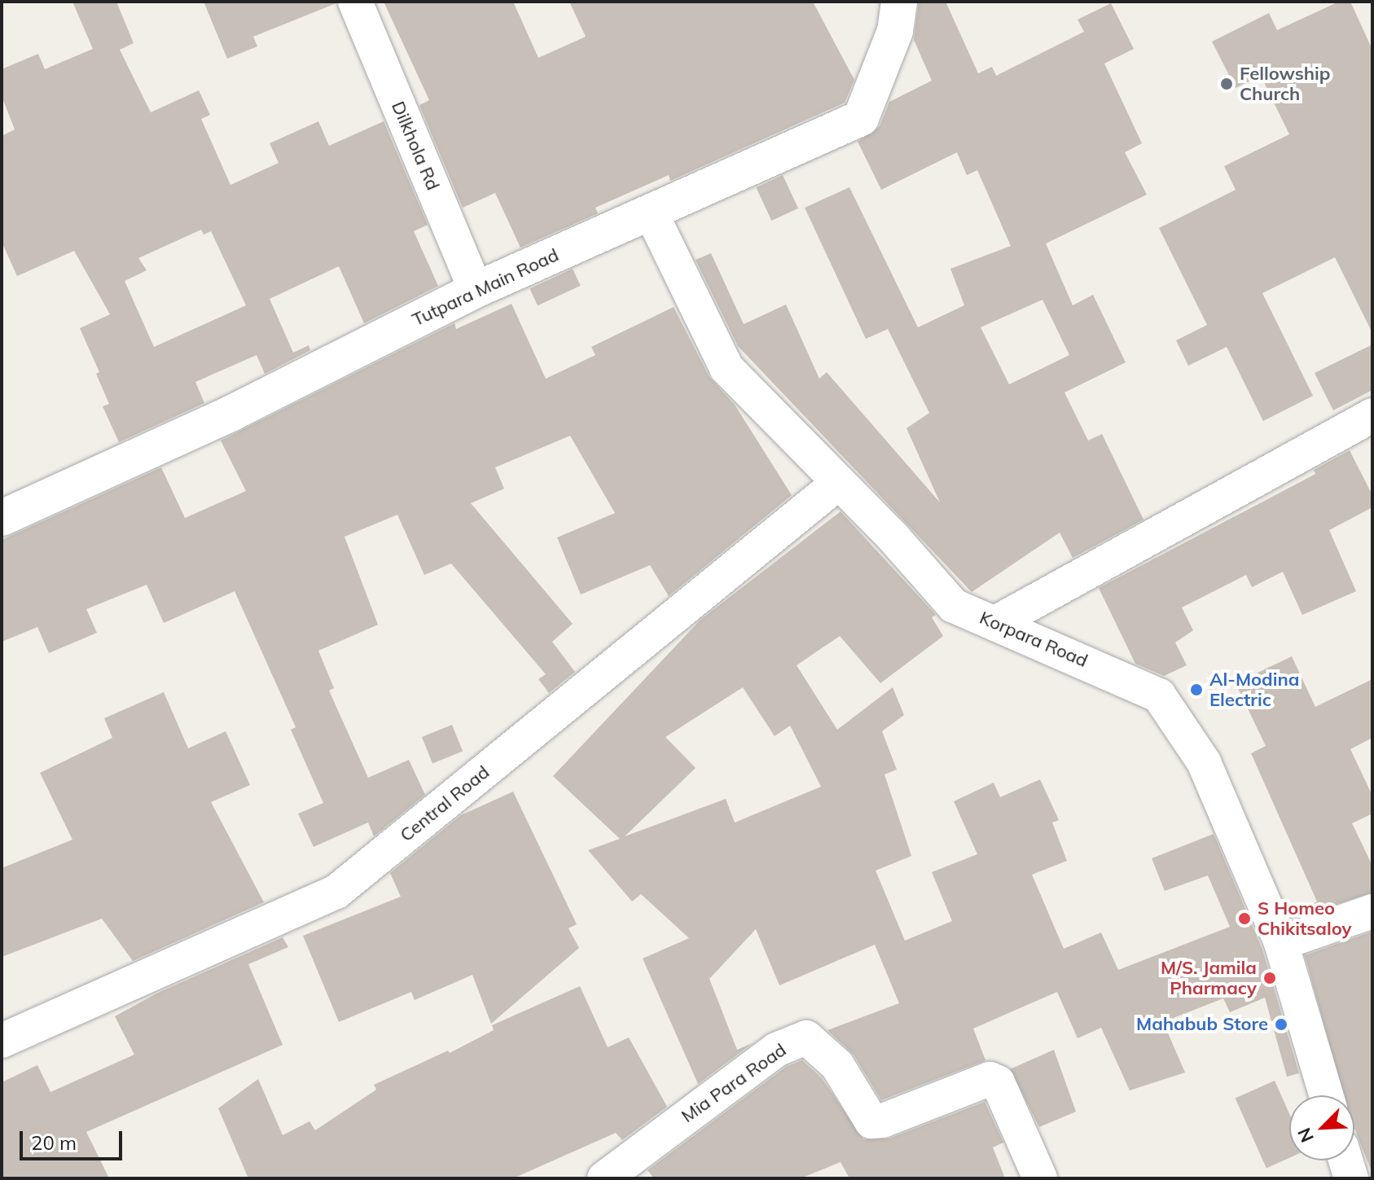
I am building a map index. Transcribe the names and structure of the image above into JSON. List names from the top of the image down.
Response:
{
  "streets": {
    "street": [
      "Dilkhola Rd",
      "Tutpara Main Road",
      "Korpara Road",
      "Central Road",
      "Mia Para Road"
    ]
  },
  "crossings": [
    ["Dilkhola Rd", "Tutpara Main Road"],
    ["Tutpara Main Road", "Korpara Road"],
    ["Korpara Road", "Central Road"]
  ],
  "places": [
    "Fellowship Church",
    "Al-Modina Electric",
    "S Homeo Chikitsaloy",
    "M/S. Jamila Pharmacy",
    "Mahabub Store"
  ],
  "scale_bar": "20 m",
  "north": "bottom left"
}
